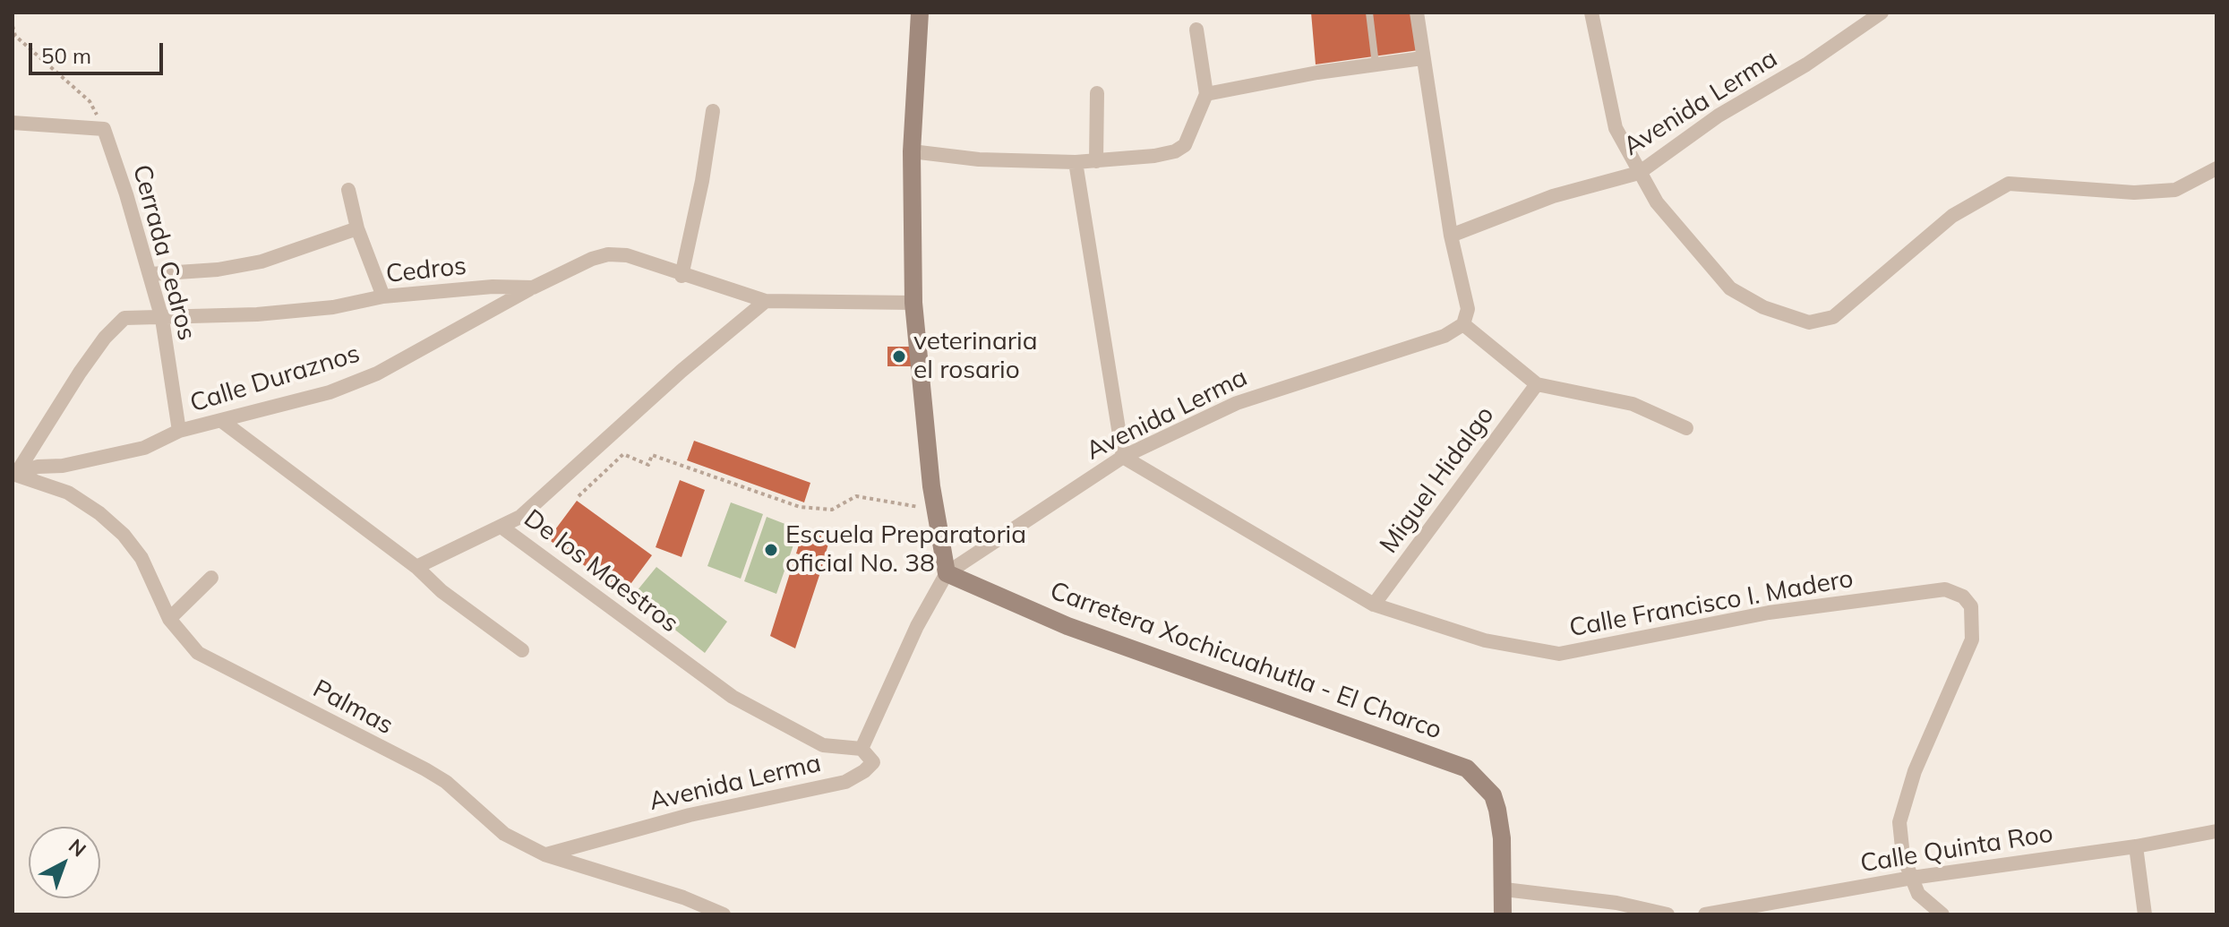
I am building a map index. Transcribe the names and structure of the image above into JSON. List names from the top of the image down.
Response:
{
  "streets": {
    "main road": ["Carretera Xochicuahutla - El Charco"],
    "street": [
      "Avenida Lerma",
      "Cerrada Cedros",
      "Cedros",
      "Calle Duraznos",
      "Miguel Hidalgo",
      "De los Maestros",
      "Calle Francisco I. Madero",
      "Palmas",
      "Calle Quinta Roo"
    ]
  },
  "crossings": [
    ["Avenida Lerma", "De los Maestros"],
    ["Avenida Lerma", "Calle Francisco I. Madero"],
    ["Avenida Lerma", "Carretera Xochicuahutla - El Charco"],
    ["Avenida Lerma", "Palmas"],
    ["Cerrada Cedros", "Cedros"],
    ["Cerrada Cedros", "Calle Duraznos"],
    ["Cedros", "Calle Duraznos"],
    ["Cedros", "De los Maestros"],
    ["Cedros", "Palmas"],
    ["Calle Duraznos", "Palmas"],
    ["Miguel Hidalgo", "Calle Francisco I. Madero"],
    ["Calle Francisco I. Madero", "Calle Quinta Roo"]
  ],
  "places": ["veterinaria el rosario", "Escuela Preparatoria oficial No. 38"],
  "scale_bar": "50 m",
  "north": "top right"
}
